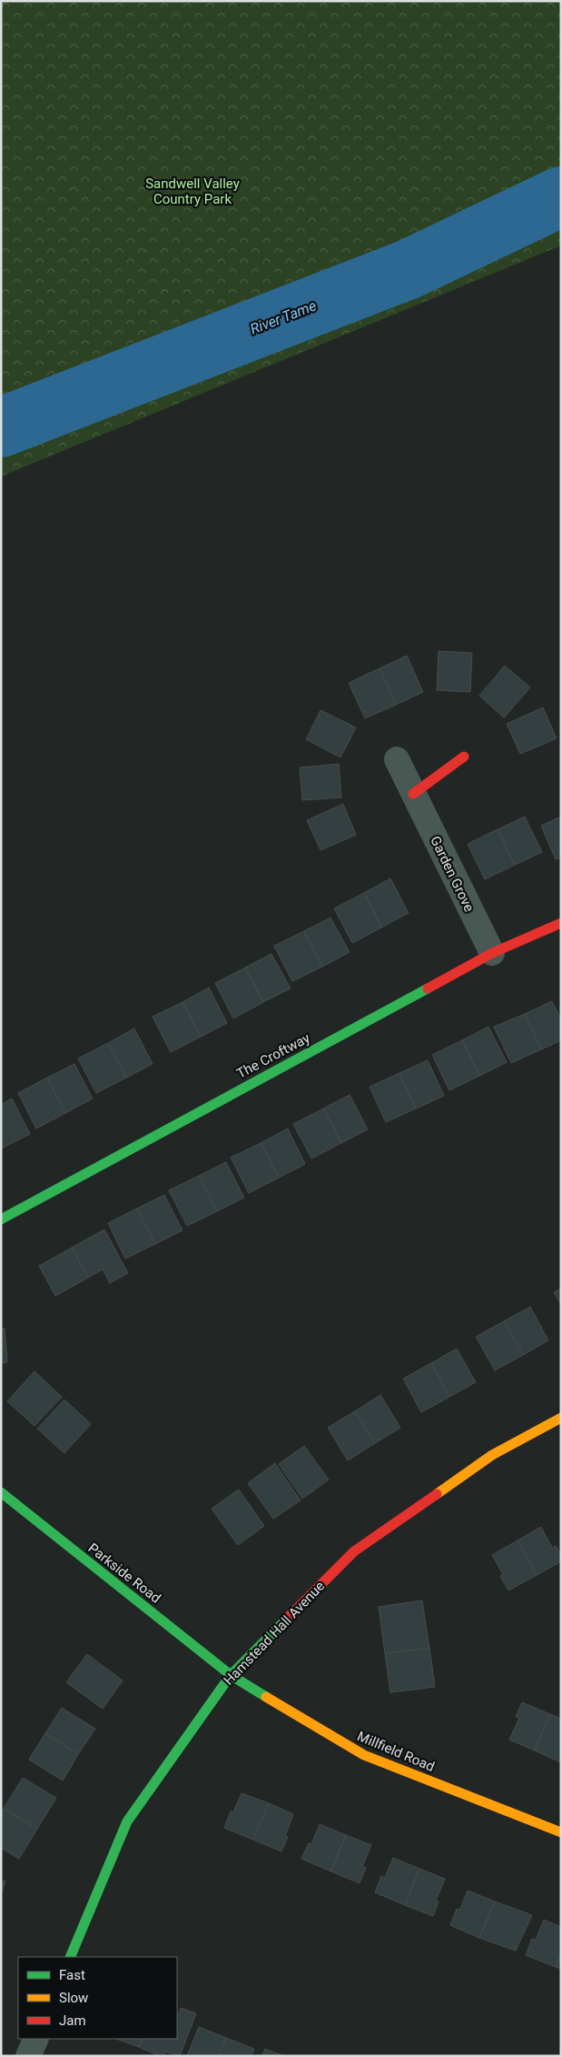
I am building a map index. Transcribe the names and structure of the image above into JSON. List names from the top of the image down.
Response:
{
  "streets": {
    "street": [
      "Garden Grove",
      "The Croftway",
      "Parkside Road",
      "Hamstead Hall Avenue",
      "Millfield Road"
    ]
  },
  "crossings": [
    ["Garden Grove", "The Croftway"],
    ["Parkside Road", "Hamstead Hall Avenue"],
    ["Parkside Road", "Millfield Road"],
    ["Hamstead Hall Avenue", "Millfield Road"]
  ],
  "water": ["River Tame"],
  "parks": ["Sandwell Valley Country Park"],
  "legend": ["Fast", "Slow", "Jam"]
}
